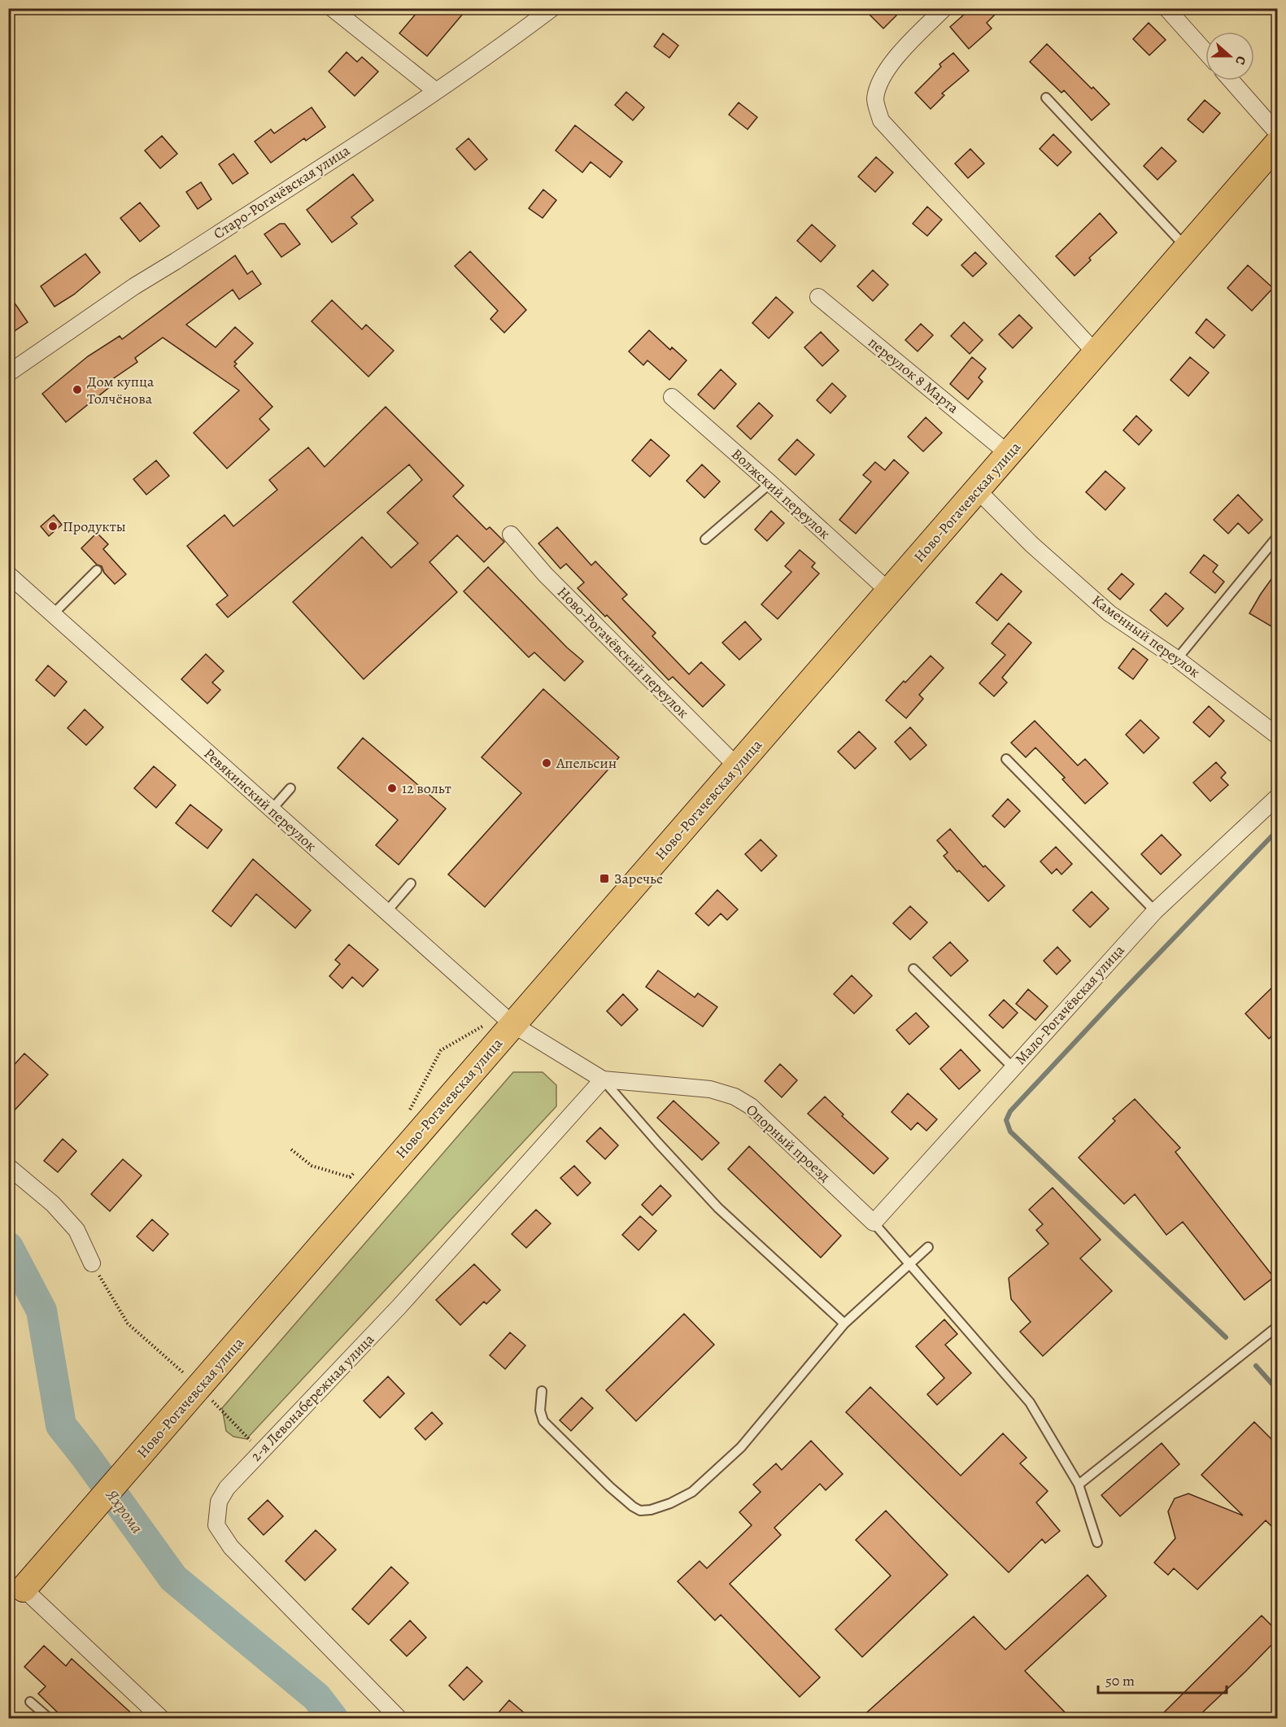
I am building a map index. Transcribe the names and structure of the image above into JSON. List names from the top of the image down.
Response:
{
  "streets": {
    "main road": ["Ново-Рогачевская улица"],
    "street": [
      "Старо-Рогачёвская улица",
      "переулок 8 Марта",
      "Волжский переулок",
      "Каменный переулок",
      "Ново-Рогачёвский переулок",
      "Ревякинский переулок",
      "Мало-Рогачёвская улица",
      "Опорный проезд",
      "2-я Левонабережная улица"
    ]
  },
  "crossings": [
    ["переулок 8 Марта", "Ново-Рогачевская улица"],
    ["Волжский переулок", "Ново-Рогачевская улица"],
    ["Ново-Рогачевская улица", "Каменный переулок"],
    ["Ново-Рогачевская улица", "Ново-Рогачёвский переулок"],
    ["Ново-Рогачевская улица", "Ревякинский переулок"],
    ["Ревякинский переулок", "Опорный проезд"],
    ["Ревякинский переулок", "2-я Левонабережная улица"],
    ["Мало-Рогачёвская улица", "Опорный проезд"],
    ["Опорный проезд", "2-я Левонабережная улица"]
  ],
  "water": ["Яхрома"],
  "places": {
    "other": [
      "Дом купца Толчёнова",
      "Продукты",
      "Апельсин",
      "12 вольт"
    ],
    "transit": ["Заречье"]
  },
  "scale_bar": "50 m",
  "north": "right"
}
